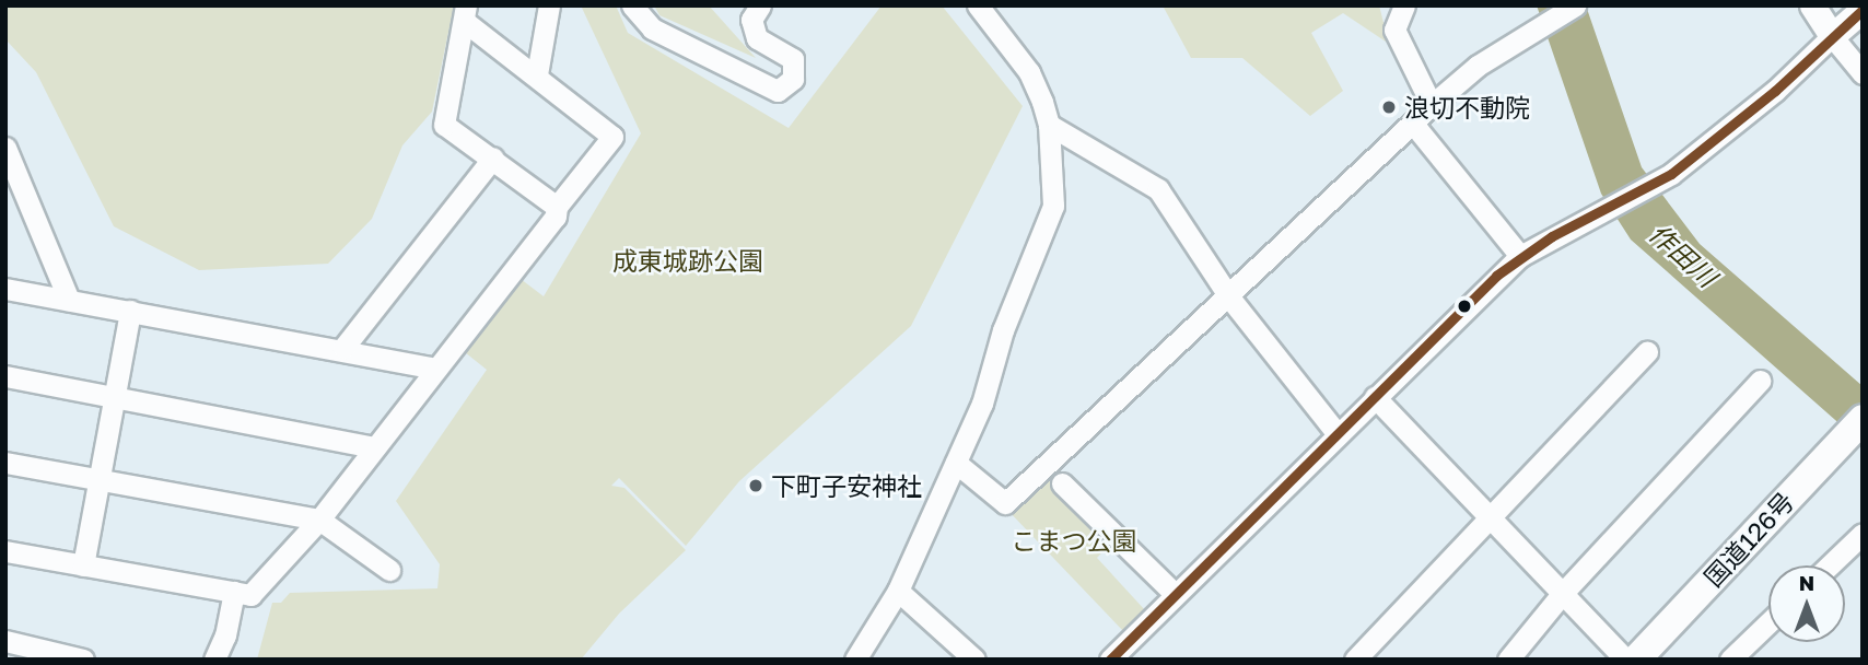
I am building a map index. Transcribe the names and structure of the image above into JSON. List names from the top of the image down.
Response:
{
  "streets": {
    "highway": ["国道126号"]
  },
  "water": ["作田川"],
  "parks": ["成東城跡公園", "こまつ公園"],
  "places": ["浪切不動院", "下町子安神社"],
  "north": "top"
}
